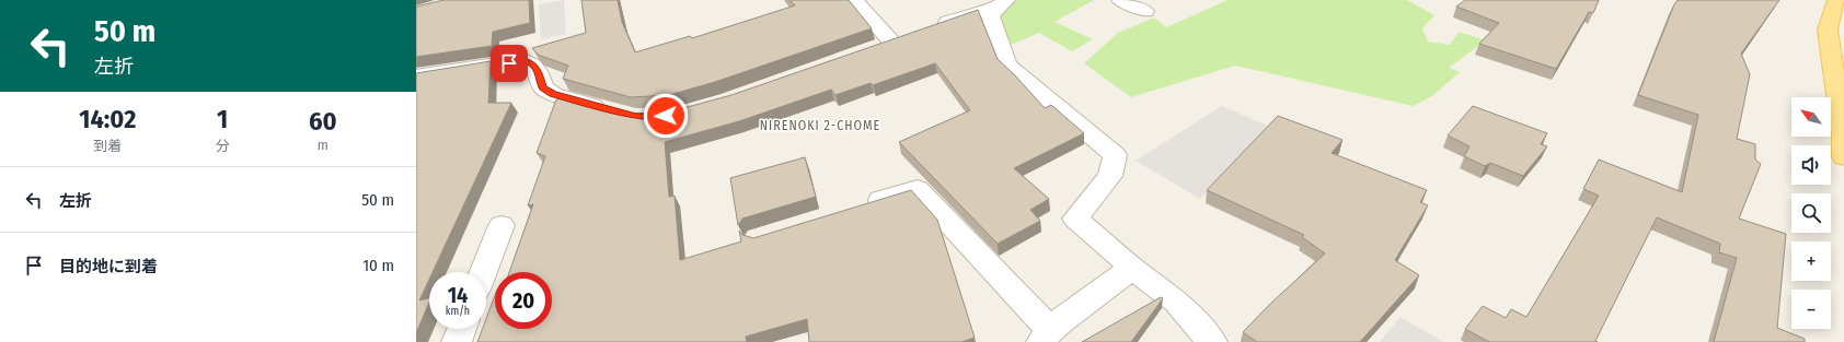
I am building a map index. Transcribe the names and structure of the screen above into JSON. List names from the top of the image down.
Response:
{
  "districts": ["NIRENOKI 2-CHOME"],
  "north": "top left",
  "page": {
    "turn": ["50 m", "左折"],
    "eta": [
      "14:02",
      "到着",
      "1",
      "分",
      "60",
      "m"
    ],
    "map_buttons": ["+", "−"],
    "list": [
      {
        "name": "左折",
        "value": "50 m"
      },
      {
        "name": "目的地に到着",
        "value": "10 m"
      }
    ],
    "speed": "14 km/h",
    "limit": "20"
  }
}
